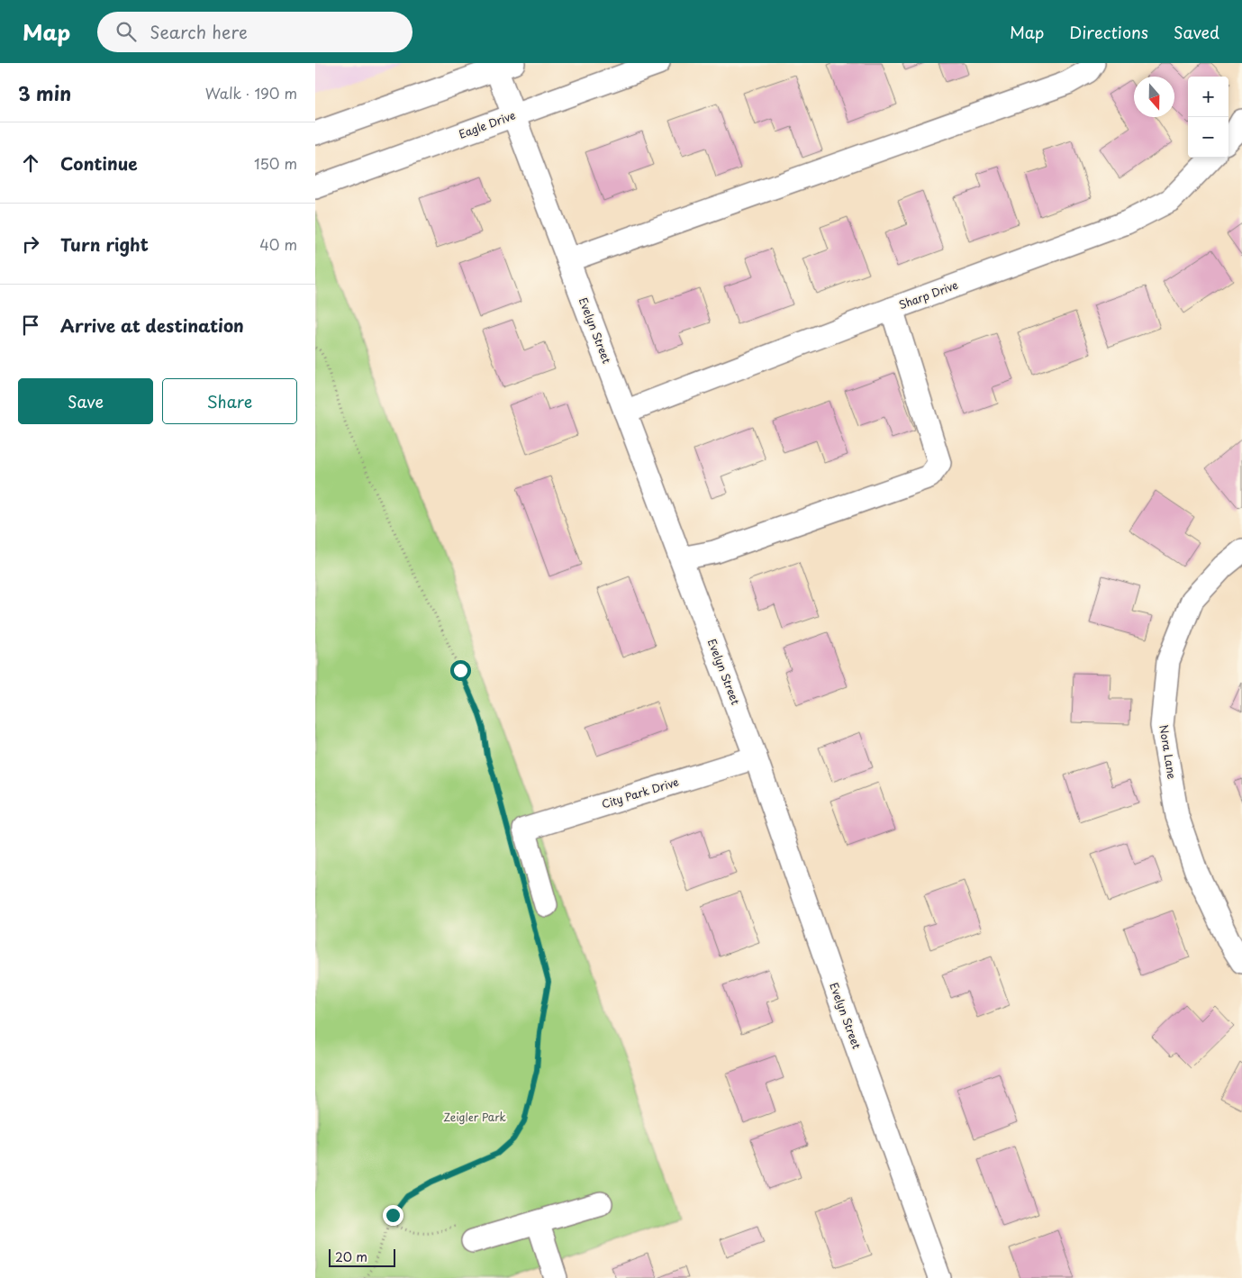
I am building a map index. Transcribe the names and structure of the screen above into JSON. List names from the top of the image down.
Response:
{
  "streets": {
    "street": [
      "Eagle Drive",
      "Sharp Drive",
      "Evelyn Street",
      "Nora Lane",
      "City Park Drive"
    ]
  },
  "crossings": [
    ["Eagle Drive", "Evelyn Street"],
    ["Sharp Drive", "Evelyn Street"],
    ["Evelyn Street", "City Park Drive"]
  ],
  "parks": ["Zeigler Park"],
  "scale_bar": "20 m",
  "north": "bottom",
  "page": {
    "header": "Map",
    "search": "Search here",
    "nav": ["Map", "Directions", "Saved"],
    "heading": ["3 min", "Walk · 190 m"],
    "map_buttons": ["+", "−"],
    "list": [
      ["Continue", "150 m"],
      ["Turn right", "40 m"],
      "Arrive at destination"
    ],
    "buttons": ["Save", "Share"],
    "scale": "20 m"
  }
}
